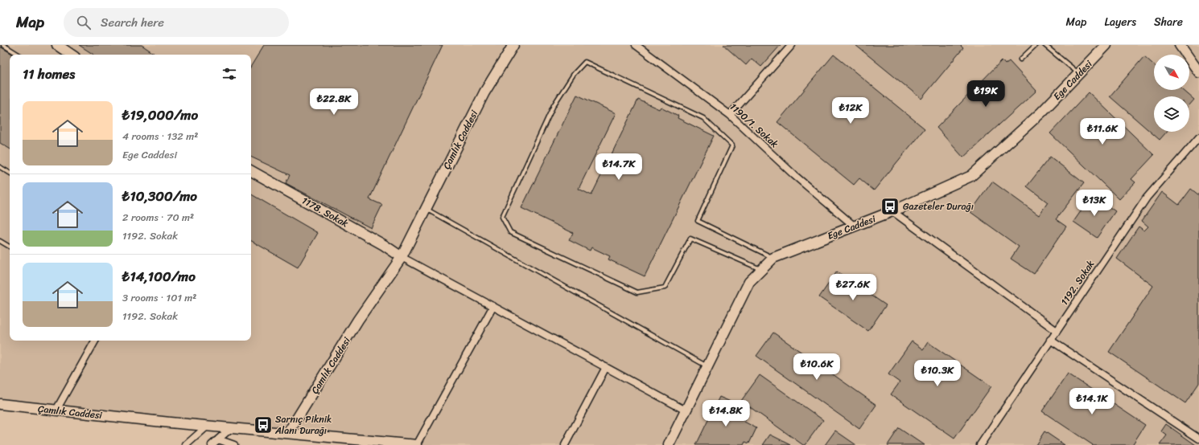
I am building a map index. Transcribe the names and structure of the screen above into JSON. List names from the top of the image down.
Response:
{
  "streets": {
    "street": [
      "Ege Caddesi",
      "1190/1. Sokak",
      "Çamlık Caddesi",
      "1178. Sokak",
      "1192. Sokak"
    ]
  },
  "crossings": [
    ["Ege Caddesi", "1190/1. Sokak"],
    ["Çamlık Caddesi", "1178. Sokak"]
  ],
  "places": {
    "bus stop": ["Gazeteler Durağı", "Sarnıç Piknik Alanı Durağı"]
  },
  "north": "bottom right",
  "page": {
    "header": "Map",
    "search": "Search here",
    "nav": ["Map", "Layers", "Share"],
    "heading": "11 homes",
    "price": [
      "₺19K",
      "₺22.8K",
      "₺12K",
      "₺11.6K",
      "₺14.7K",
      "₺13K",
      "₺27.6K",
      "₺10.6K",
      "₺10.3K",
      "₺14.1K",
      "₺14.8K"
    ],
    "list": [
      {
        "name": "₺19,000/mo",
        "note": "4 rooms · 132 m² · Ege Caddesi"
      },
      {
        "name": "₺10,300/mo",
        "note": "2 rooms · 70 m² · 1192. Sokak"
      },
      {
        "name": "₺14,100/mo",
        "note": "3 rooms · 101 m² · 1192. Sokak"
      }
    ]
  }
}
